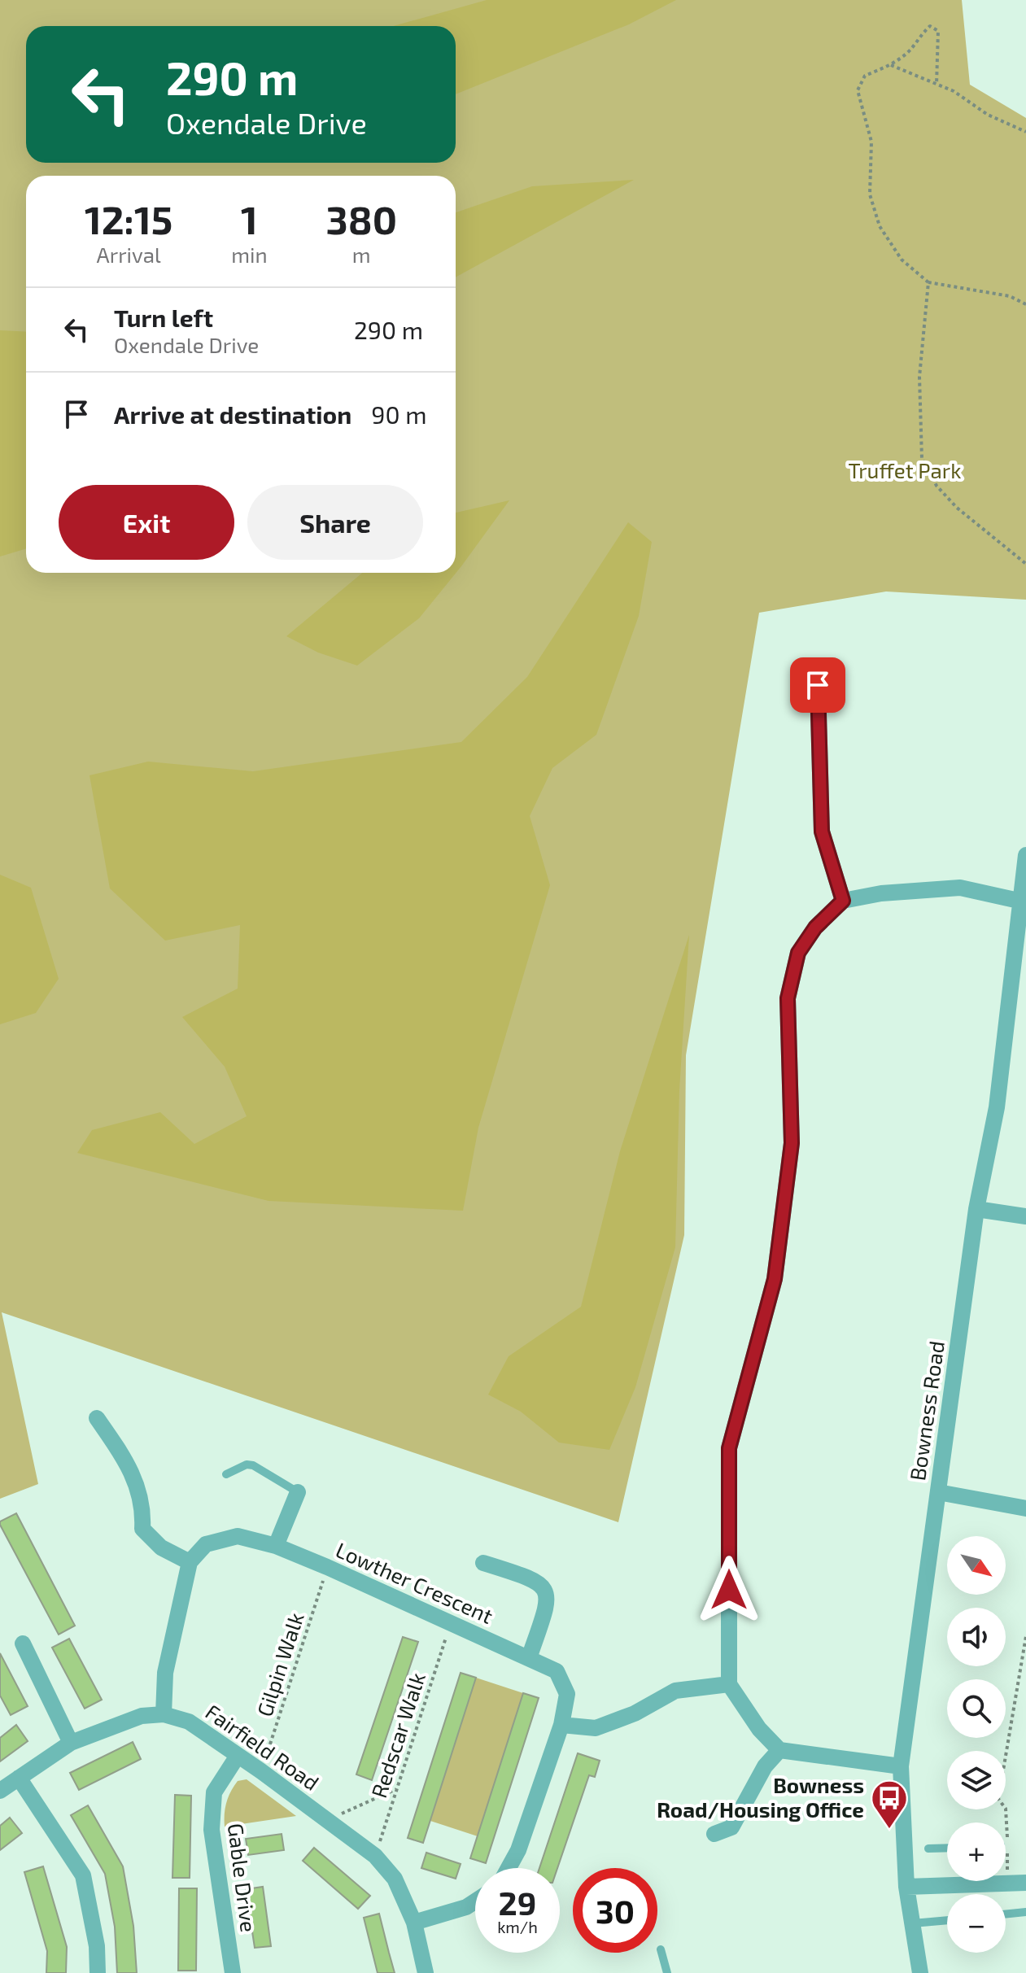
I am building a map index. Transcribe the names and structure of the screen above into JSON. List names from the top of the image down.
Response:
{
  "streets": {
    "street": [
      "Bowness Road",
      "Lowther Crescent",
      "Fairfield Road",
      "Gable Drive"
    ],
    "path": ["Gilpin Walk", "Redscar Walk"]
  },
  "crossings": [
    ["Lowther Crescent", "Gilpin Walk"],
    ["Lowther Crescent", "Redscar Walk"],
    ["Gilpin Walk", "Fairfield Road"],
    ["Redscar Walk", "Fairfield Road"],
    ["Fairfield Road", "Gable Drive"]
  ],
  "parks": ["Truffet Park"],
  "places": {
    "bus stop": ["Bowness Road/Housing Office"]
  },
  "north": "bottom right",
  "page": {
    "turn": ["290 m", "Oxendale Drive"],
    "eta": [
      "12:15",
      "Arrival",
      "1",
      "min",
      "380",
      "m"
    ],
    "list": [
      {
        "name": "Turn left",
        "note": "Oxendale Drive",
        "value": "290 m"
      },
      {
        "name": "Arrive at destination",
        "value": "90 m"
      }
    ],
    "buttons": ["Exit", "Share"],
    "map_buttons": ["+", "−"],
    "speed": "29 km/h",
    "limit": "30"
  }
}
